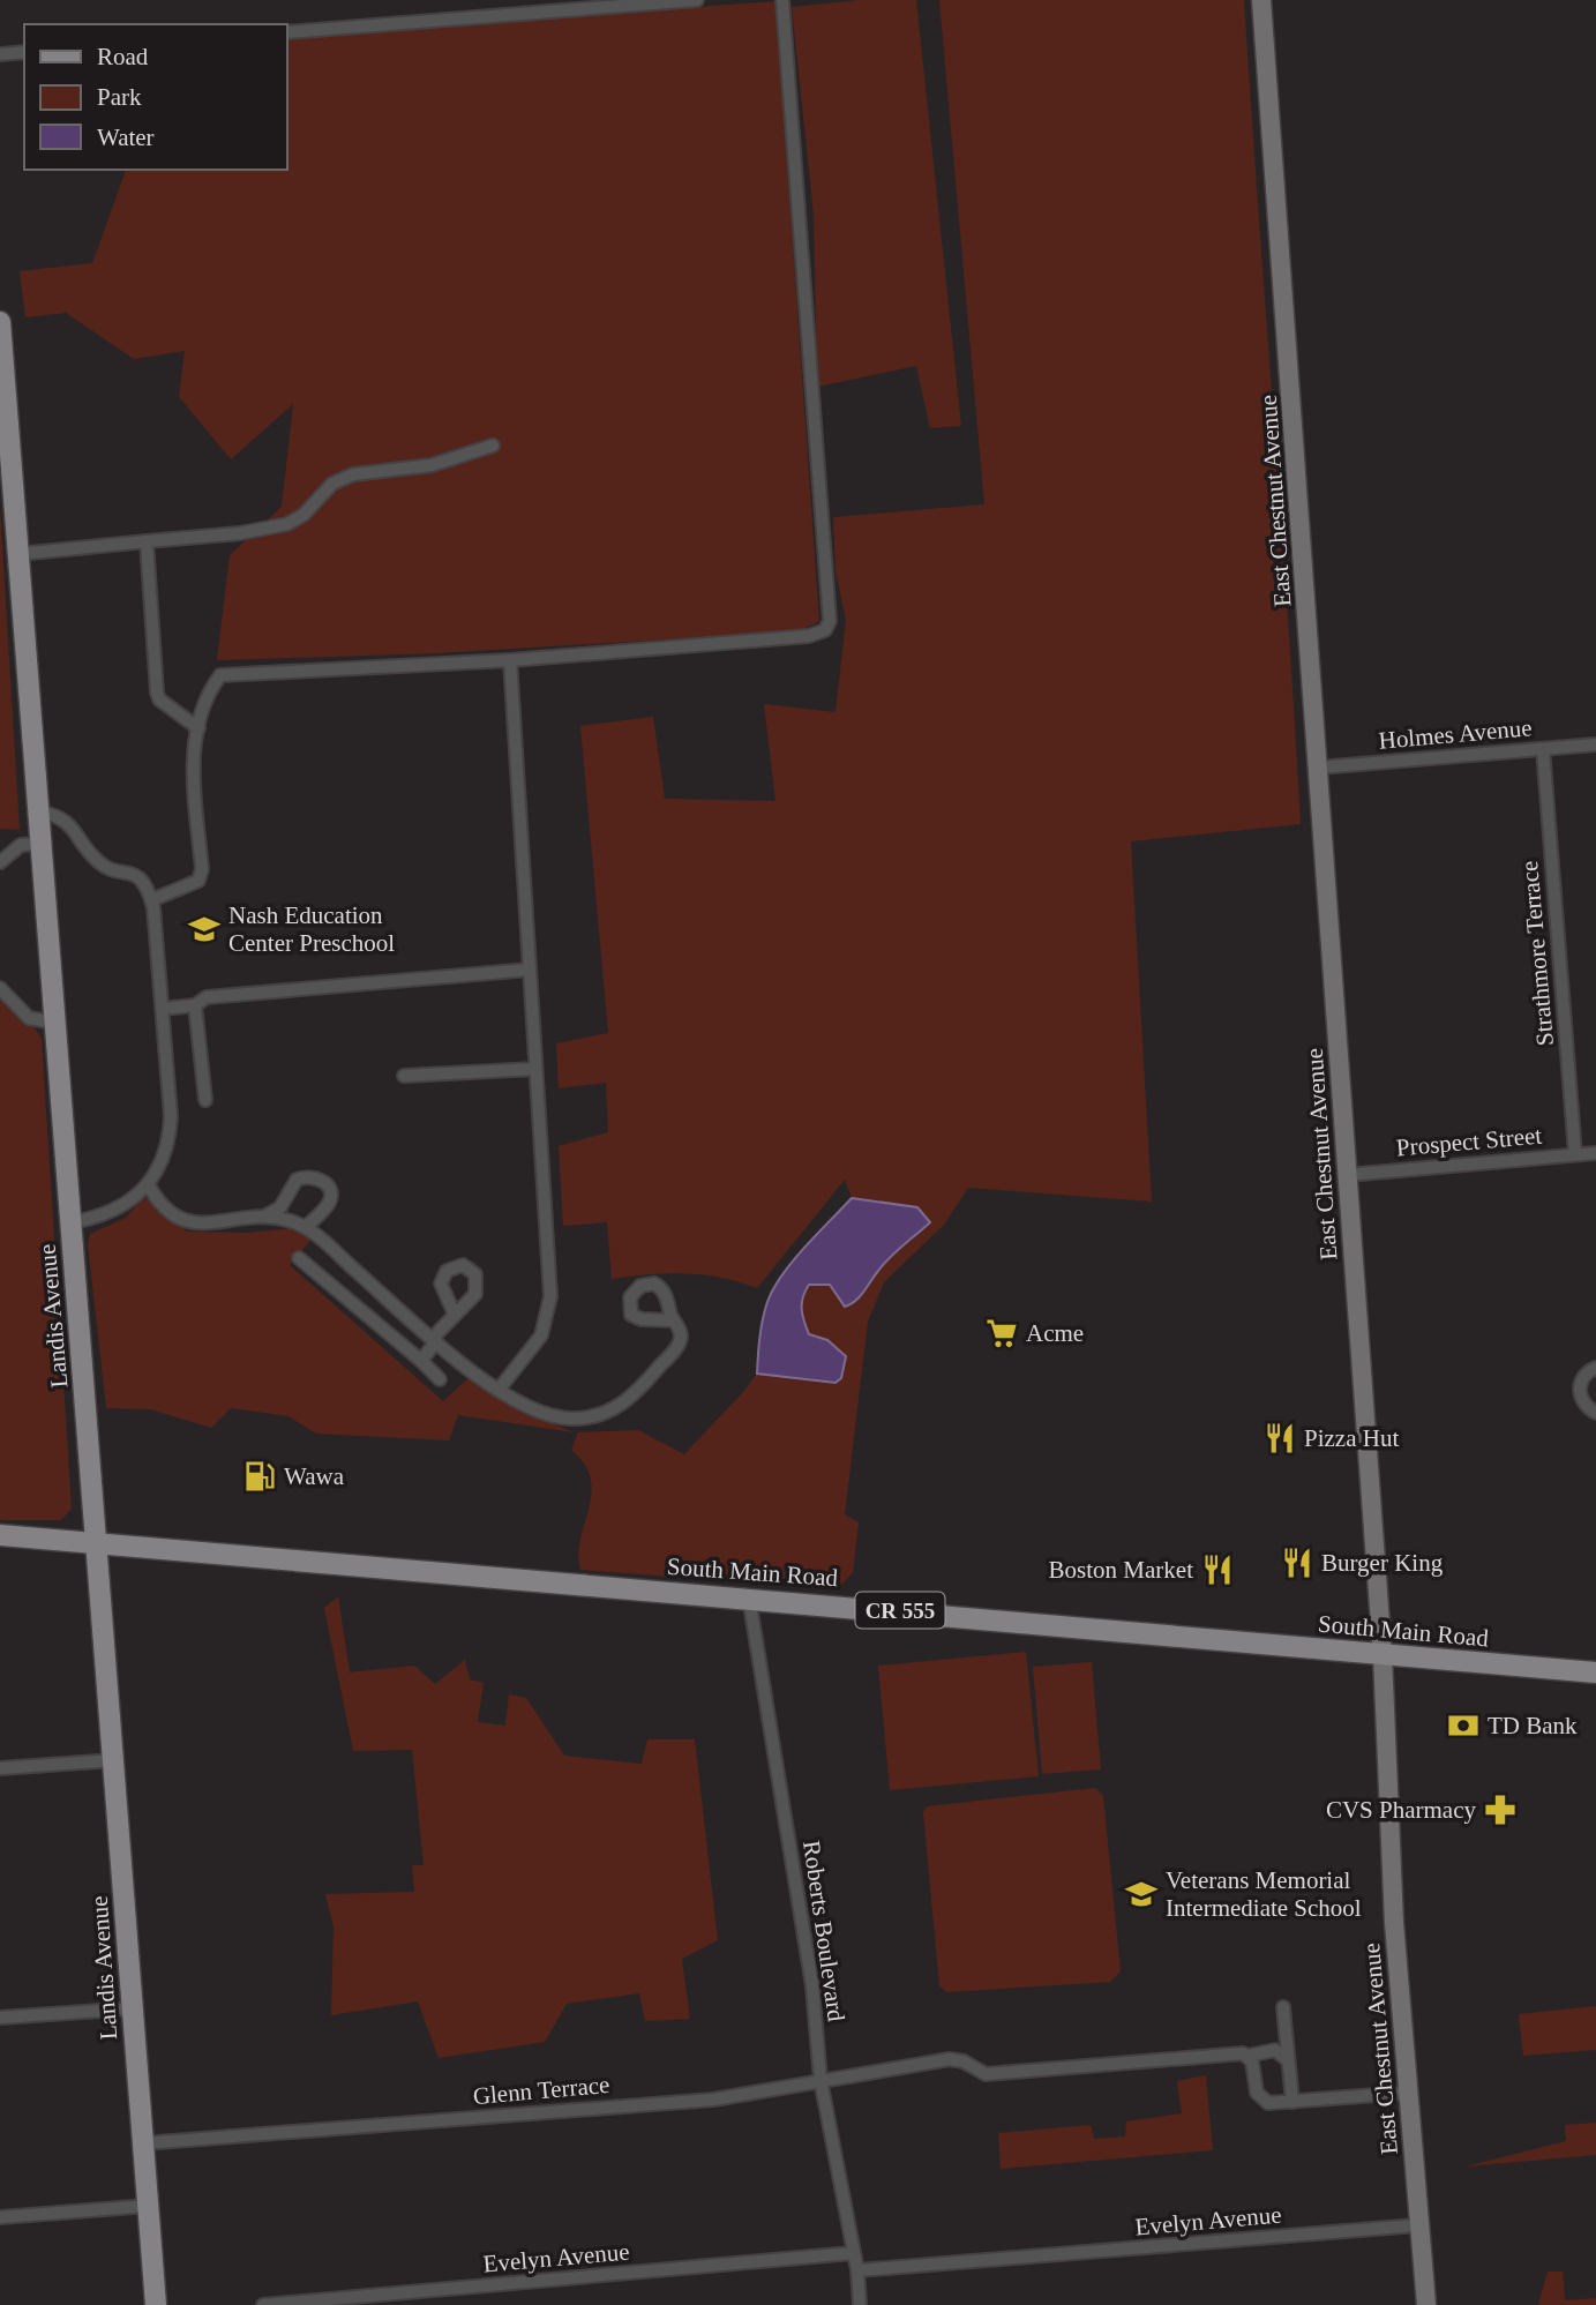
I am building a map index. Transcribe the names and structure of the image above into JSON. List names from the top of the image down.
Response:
{
  "streets": {
    "main road": ["Landis Avenue", "South Main Road", "CR 555"],
    "street": [
      "East Chestnut Avenue",
      "Holmes Avenue",
      "Strathmore Terrace",
      "Prospect Street",
      "Roberts Boulevard",
      "Glenn Terrace",
      "Evelyn Avenue"
    ]
  },
  "crossings": [
    ["East Chestnut Avenue", "Holmes Avenue"],
    ["East Chestnut Avenue", "Prospect Street"],
    ["East Chestnut Avenue", "South Main Road"],
    ["East Chestnut Avenue", "Evelyn Avenue"],
    ["Holmes Avenue", "Strathmore Terrace"],
    ["Strathmore Terrace", "Prospect Street"],
    ["Landis Avenue", "South Main Road"],
    ["Landis Avenue", "Glenn Terrace"],
    ["South Main Road", "Roberts Boulevard"],
    ["Roberts Boulevard", "Glenn Terrace"],
    ["Roberts Boulevard", "Evelyn Avenue"]
  ],
  "places": {
    "school or university": ["Nash Education Center Preschool", "Veterans Memorial Intermediate School"],
    "supermarket": ["Acme"],
    "restaurant": ["Pizza Hut", "Burger King", "Boston Market"],
    "fuel station": ["Wawa"],
    "bank": ["TD Bank"],
    "pharmacy": ["CVS Pharmacy"]
  },
  "legend": ["Road", "Park", "Water"]
}
